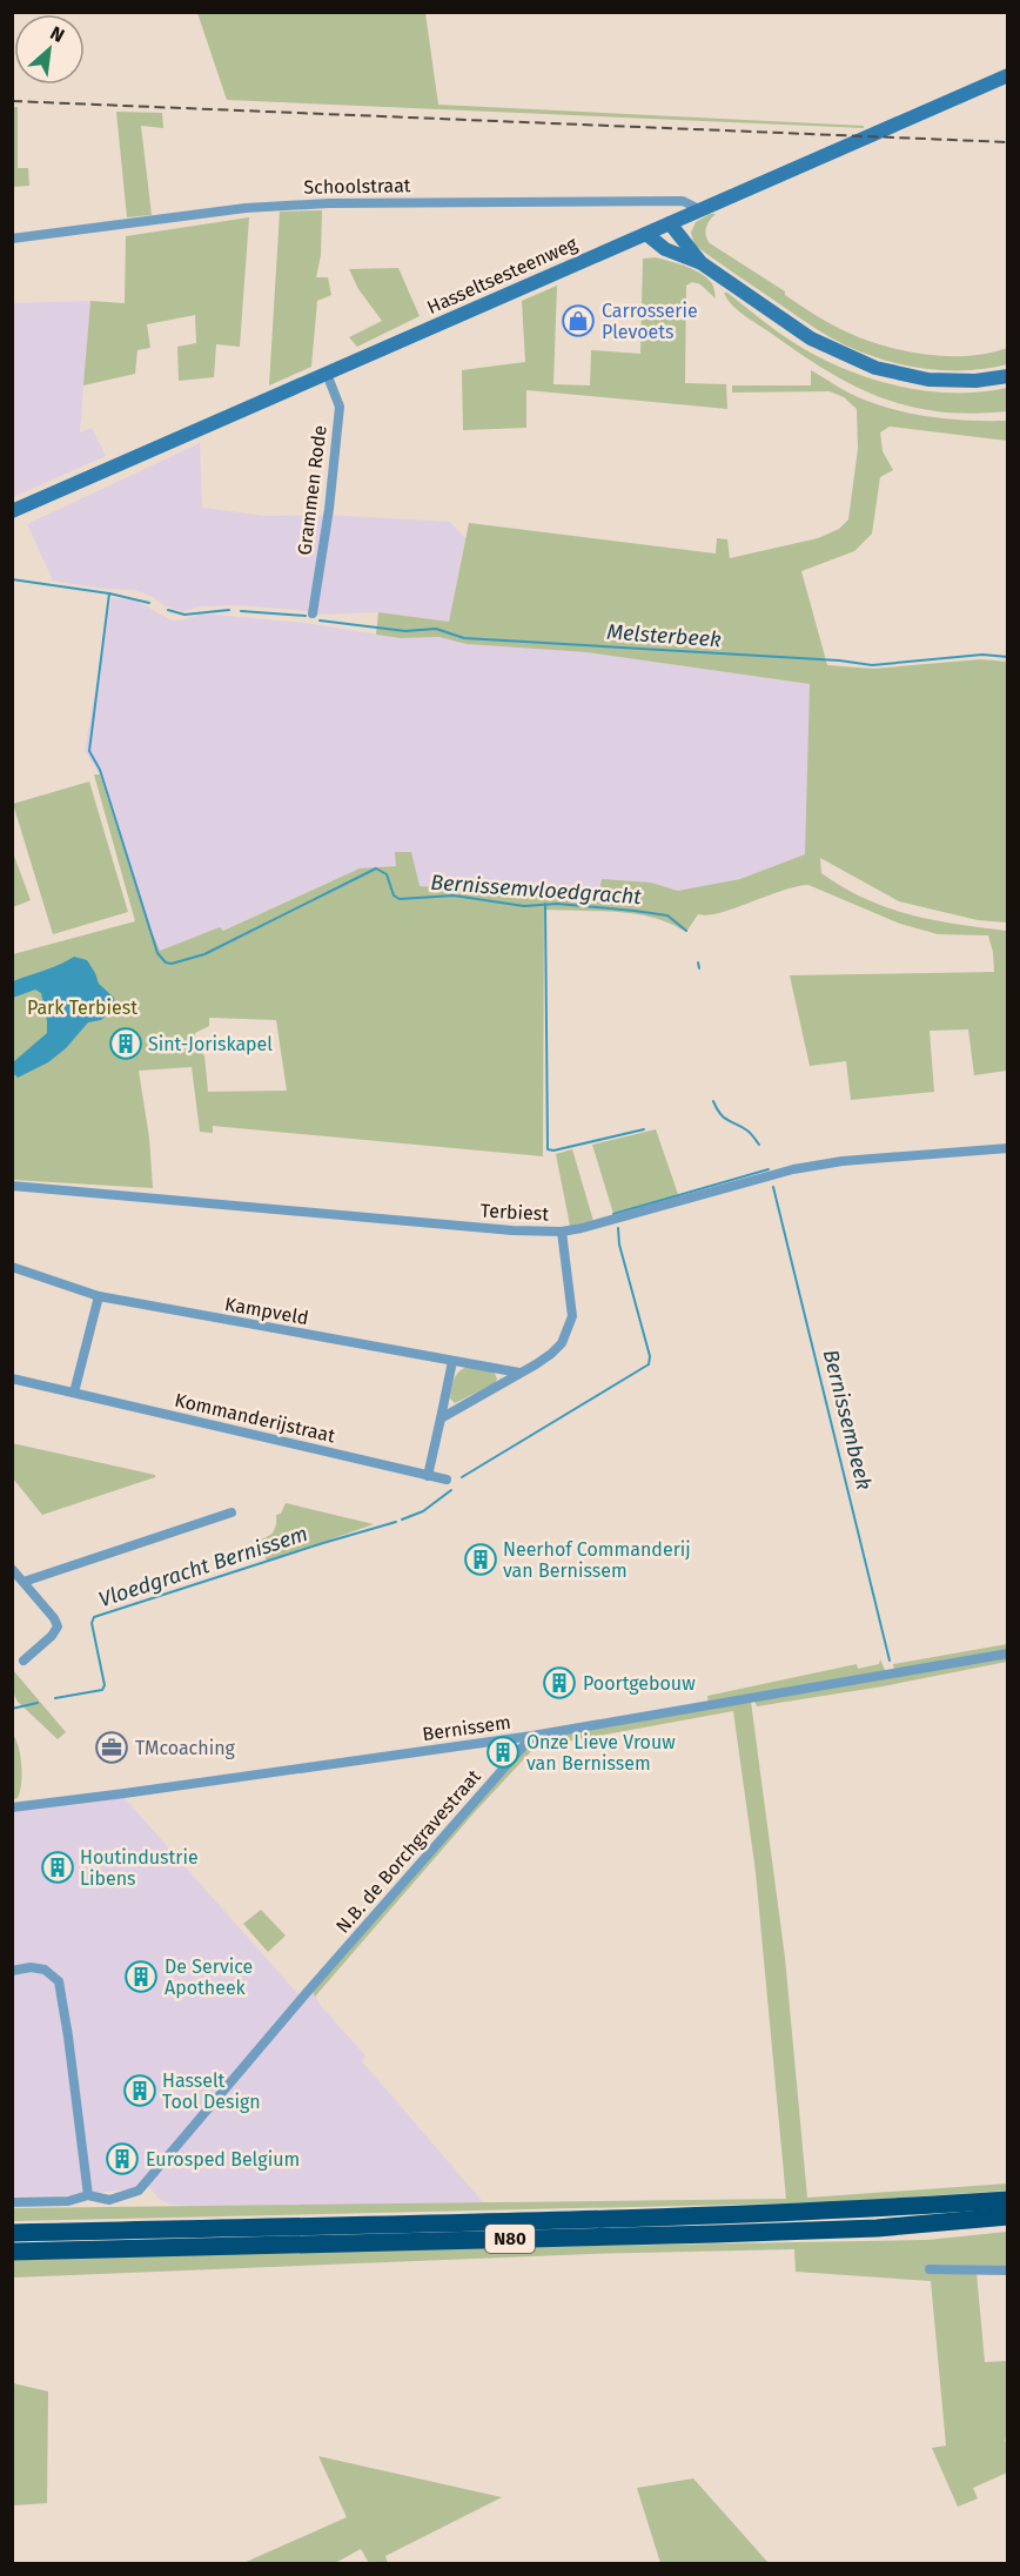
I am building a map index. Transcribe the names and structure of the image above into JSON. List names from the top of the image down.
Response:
{
  "streets": {
    "highway": ["N80"],
    "main road": ["Hasseltsesteenweg"],
    "street": [
      "Schoolstraat",
      "Grammen Rode",
      "Terbiest",
      "Kampveld",
      "Kommanderijstraat",
      "Bernissem",
      "N.B. de Borchgravestraat"
    ]
  },
  "crossings": [
    ["Schoolstraat", "Hasseltsesteenweg"],
    ["Hasseltsesteenweg", "Grammen Rode"],
    ["Bernissem", "N.B. de Borchgravestraat"]
  ],
  "water": [
    "Melsterbeek",
    "Bernissemvloedgracht",
    "Bernissembeek",
    "Vloedgracht Bernissem"
  ],
  "parks": ["Park Terbiest"],
  "places": {
    "shop": ["Carrosserie Plevoets"],
    "building": [
      "Sint-Joriskapel",
      "Neerhof Commanderij van Bernissem",
      "Poortgebouw",
      "Onze Lieve Vrouw van Bernissem",
      "Houtindustrie Libens",
      "De Service Apotheek",
      "Hasselt Tool Design",
      "Eurosped Belgium"
    ],
    "office": ["TMcoaching"]
  },
  "north": "top right"
}
